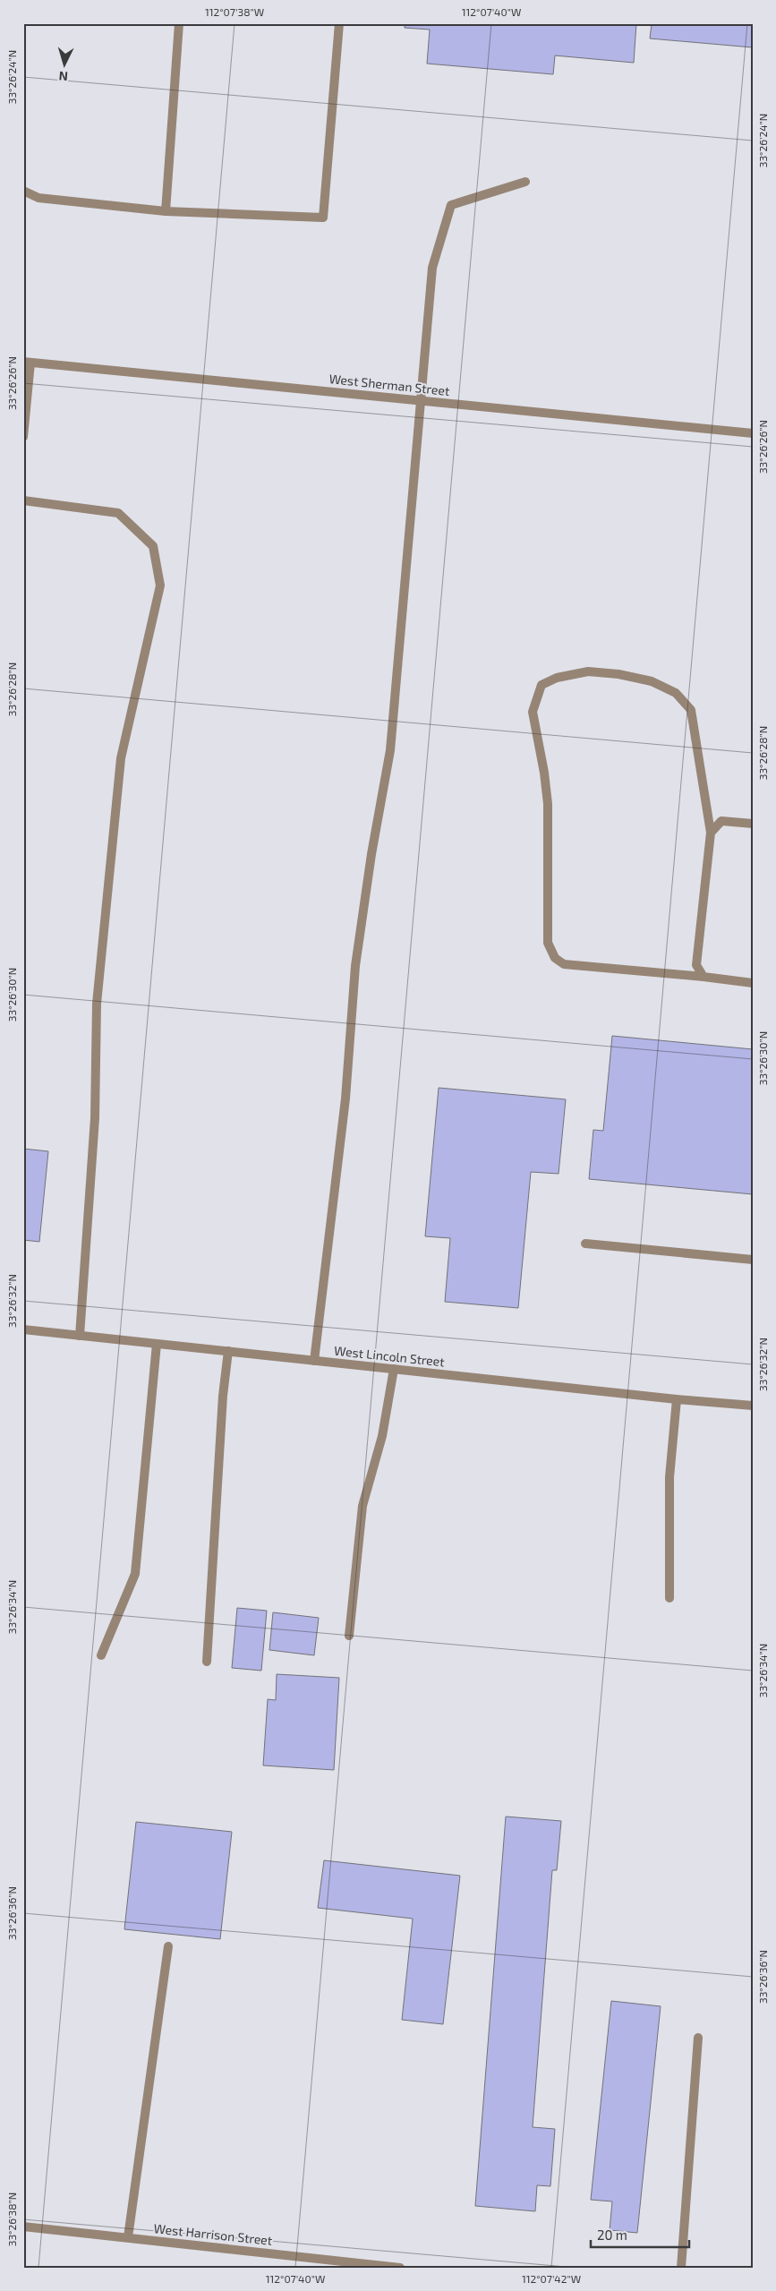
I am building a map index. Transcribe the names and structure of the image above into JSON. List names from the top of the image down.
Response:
{
  "streets": {
    "street": ["West Sherman Street", "West Lincoln Street", "West Harrison Street"]
  },
  "scale_bar": "20 m",
  "north": "bottom",
  "coordinates": [
    "112°07'38\"W",
    "112°07'40\"W",
    "33°26'24\"N",
    "33°26'26\"N",
    "33°26'28\"N",
    "33°26'30\"N",
    "33°26'32\"N",
    "33°26'34\"N",
    "33°26'36\"N",
    "33°26'38\"N",
    "112°07'42\"W"
  ]
}
